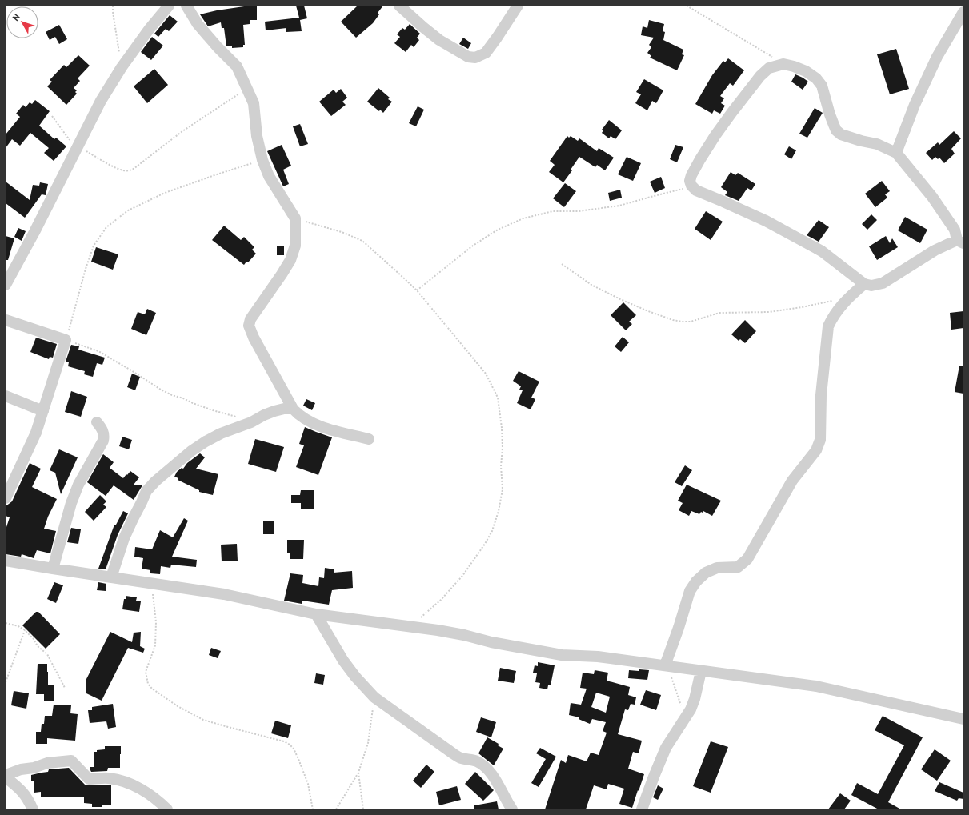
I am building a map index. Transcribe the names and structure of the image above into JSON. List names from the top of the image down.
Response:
{
  "north": "top left"
}
